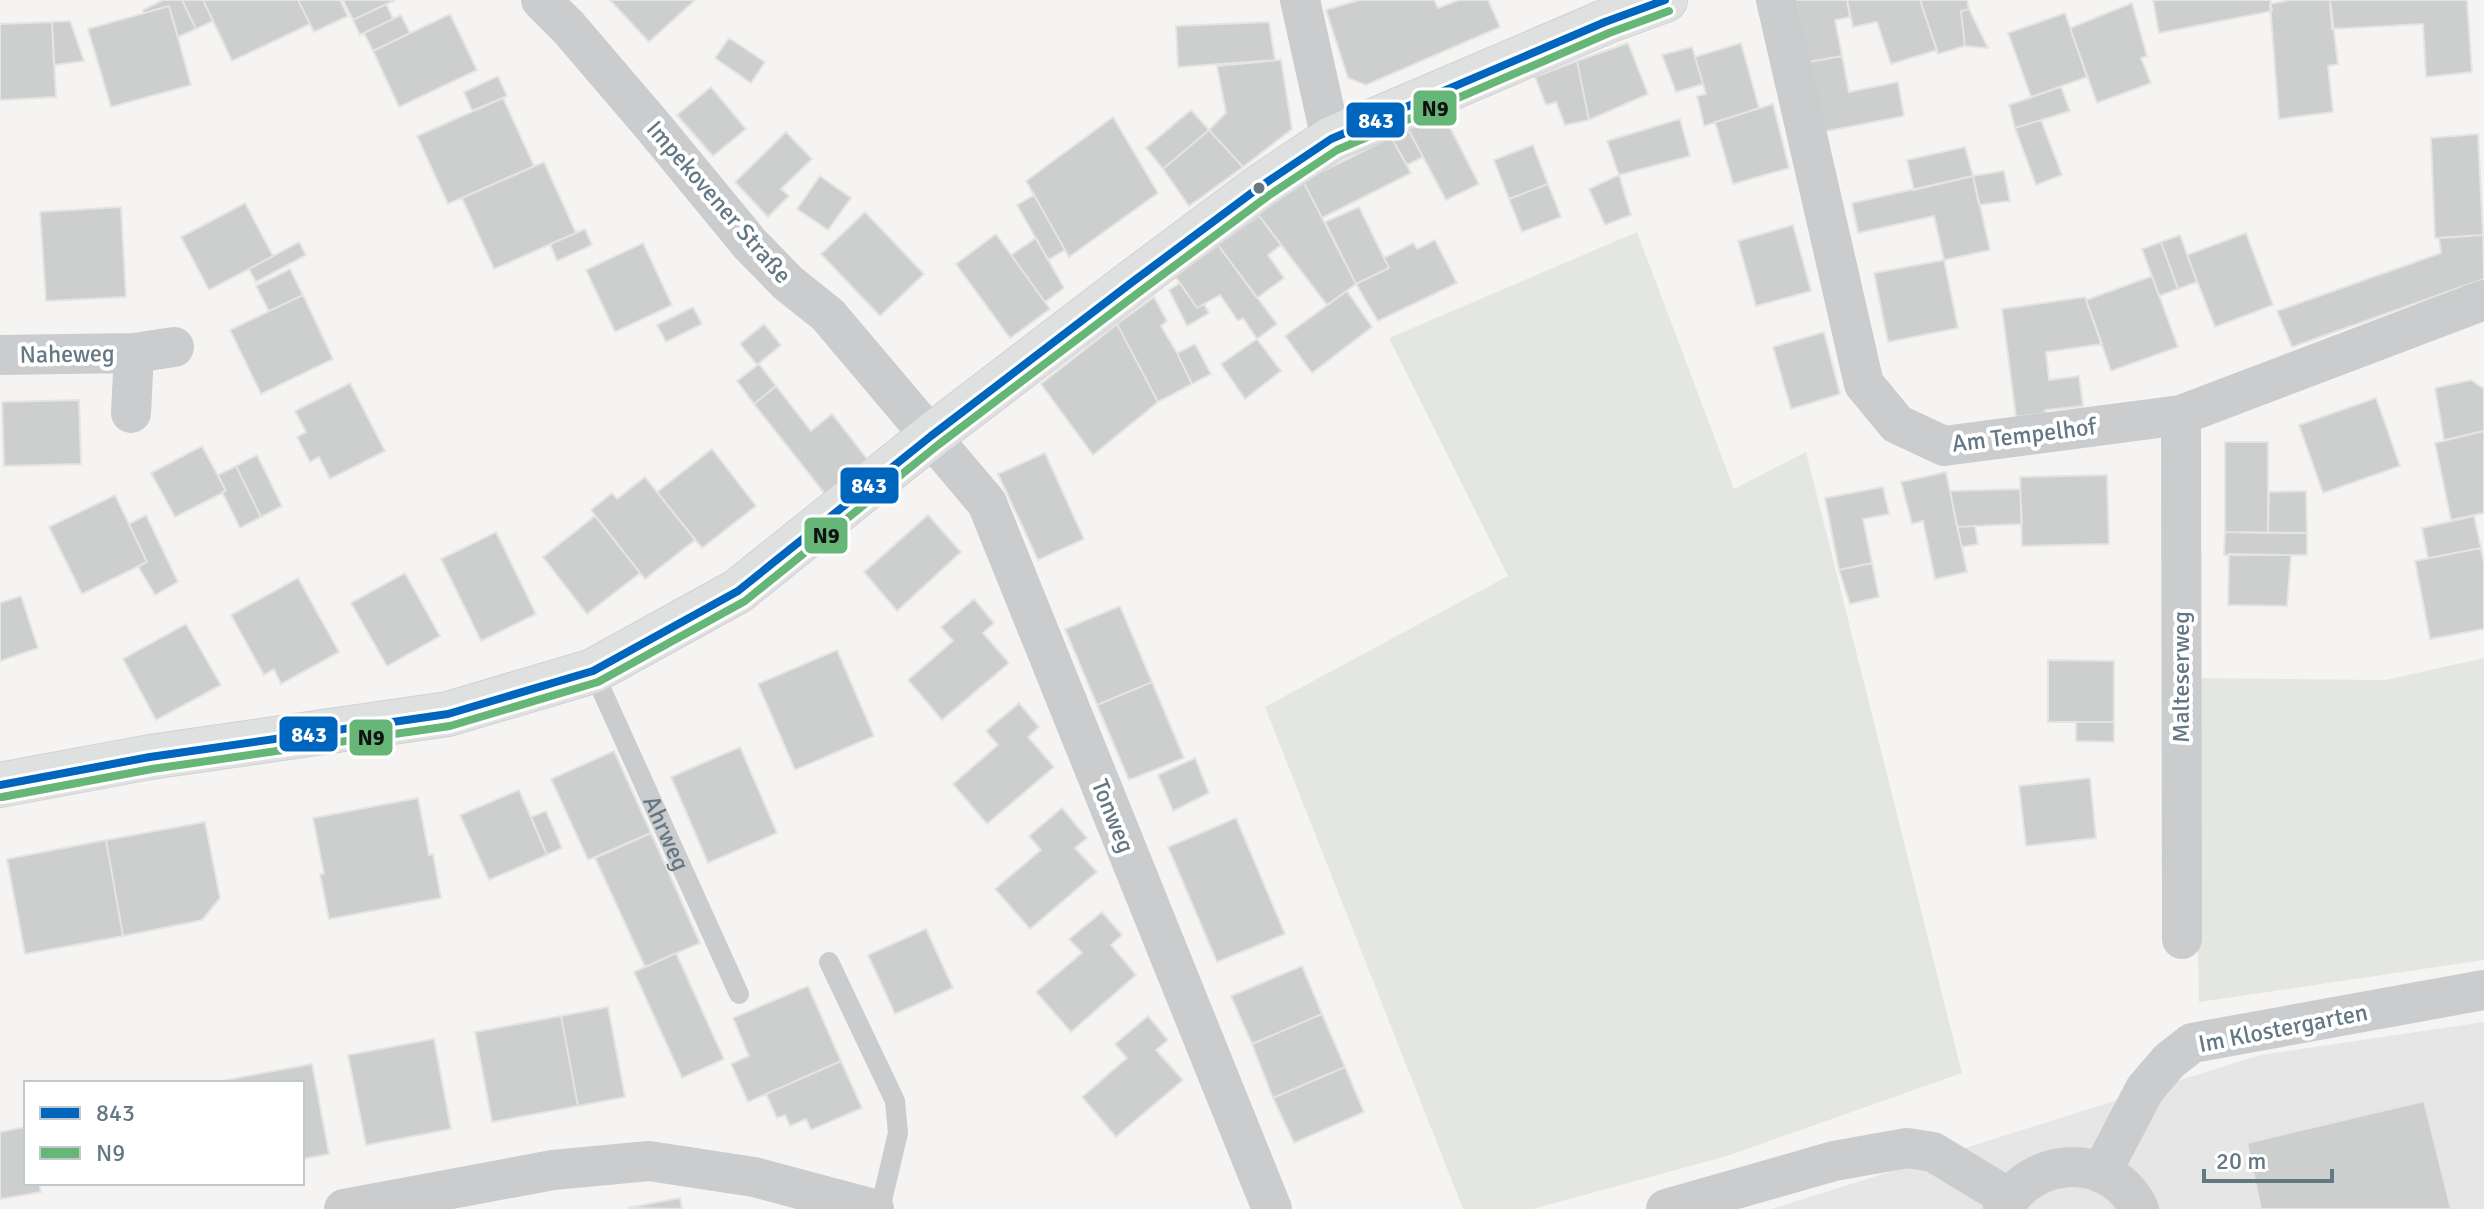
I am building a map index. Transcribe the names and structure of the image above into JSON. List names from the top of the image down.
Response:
{
  "streets": {
    "street": [
      "Impekovener Straße",
      "Naheweg",
      "Am Tempelhof",
      "Malteserweg",
      "Tonweg",
      "Im Klostergarten"
    ],
    "lane": ["Ahrweg"]
  },
  "crossings": [
    ["Impekovener Straße", "Tonweg"],
    ["Am Tempelhof", "Malteserweg"]
  ],
  "lines": ["transit line 843", "transit line N9"],
  "legend": ["843", "N9"],
  "scale_bar": "20 m"
}
